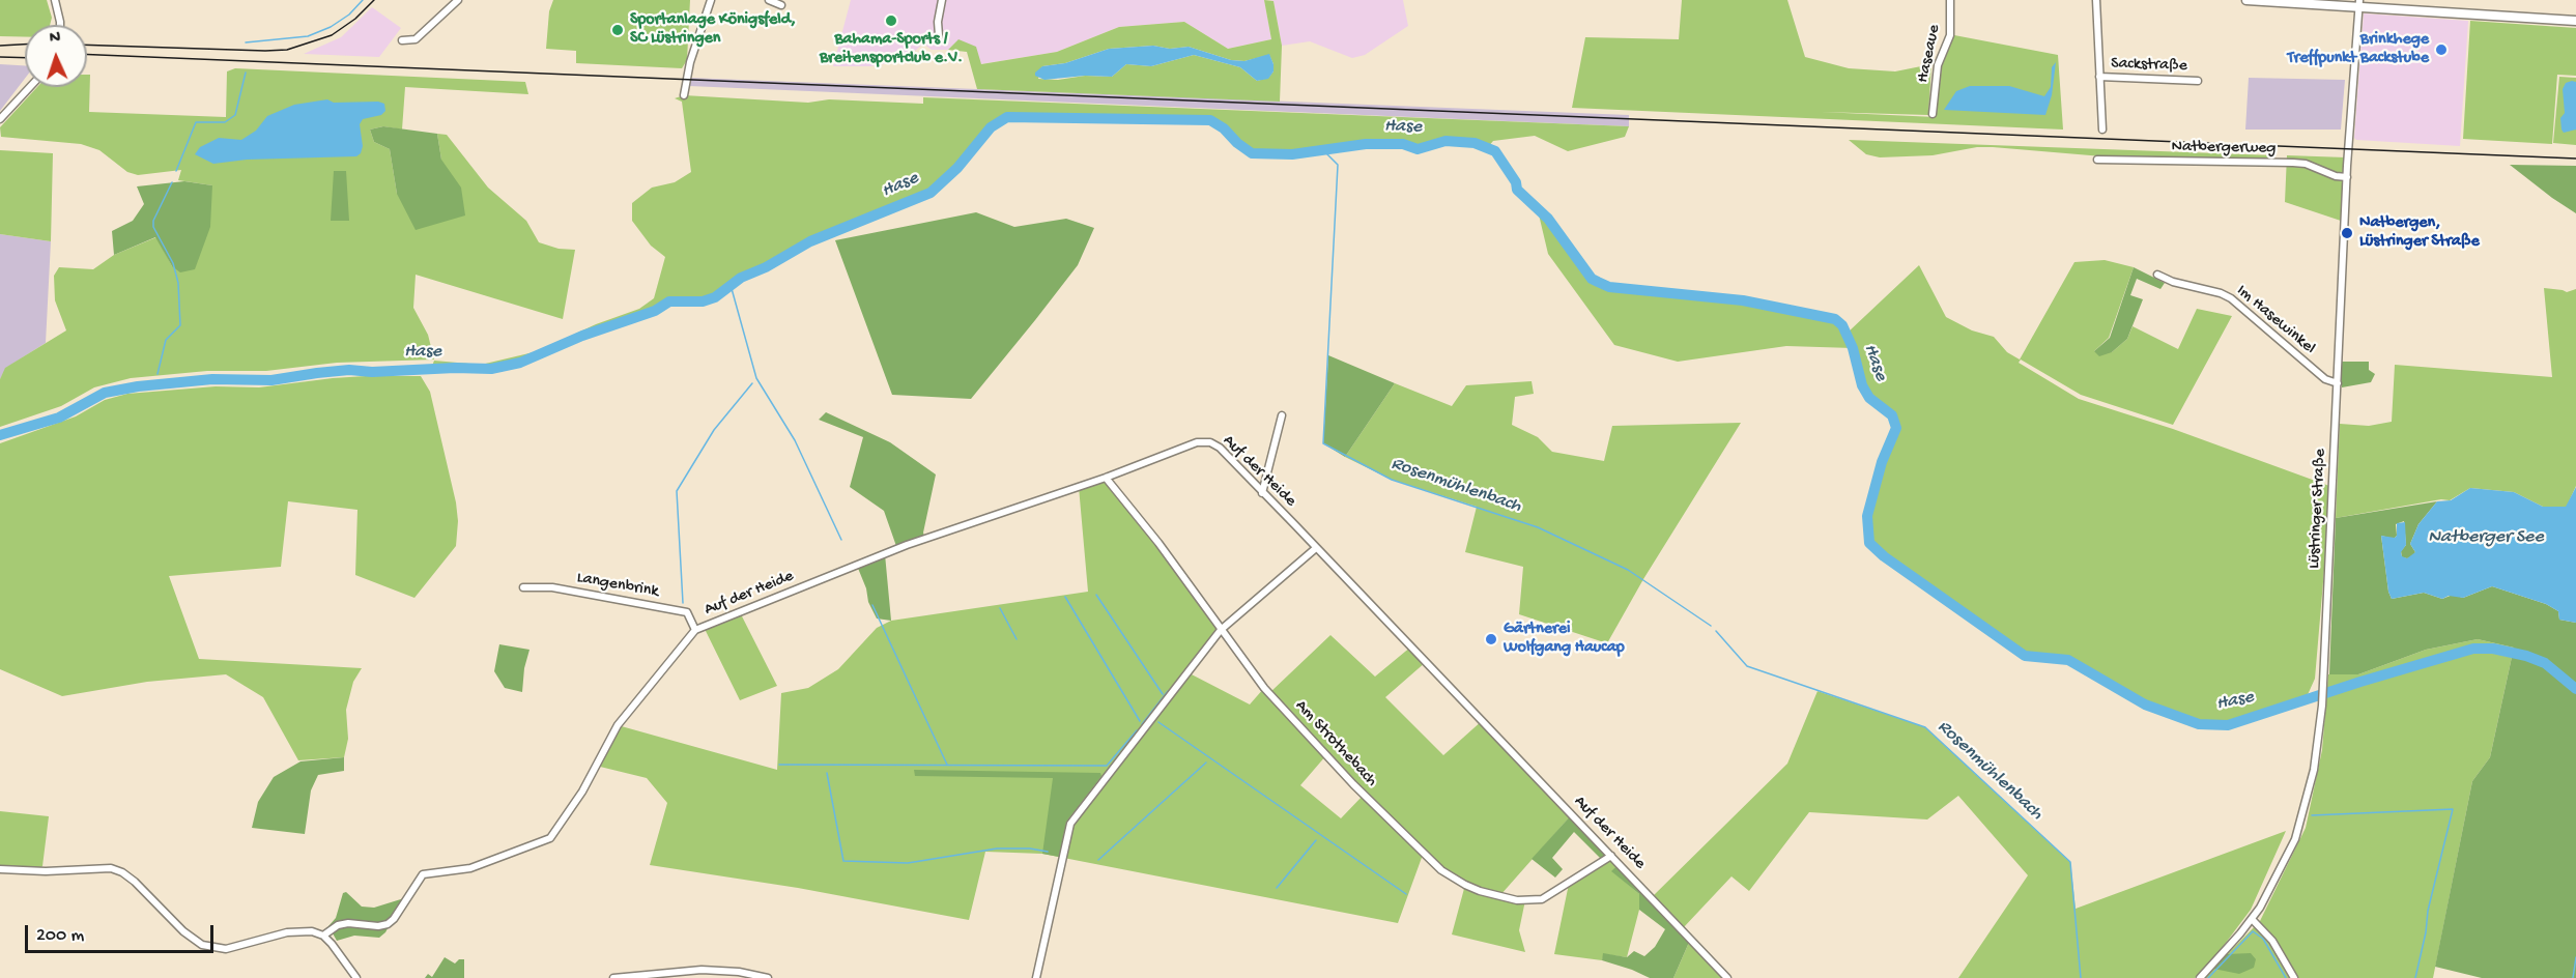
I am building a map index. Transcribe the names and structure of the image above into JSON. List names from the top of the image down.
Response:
{
  "streets": {
    "street": [
      "Haseaue",
      "Sackstraße",
      "Natbergerweg",
      "Im Hasewinkel",
      "Auf der Heide",
      "Lüstringer Straße",
      "Langenbrink",
      "Am Strothebach"
    ]
  },
  "crossings": [
    ["Natbergerweg", "Lüstringer Straße"],
    ["Im Hasewinkel", "Lüstringer Straße"],
    ["Auf der Heide", "Langenbrink"],
    ["Auf der Heide", "Am Strothebach"]
  ],
  "water": ["Hase", "Rosenmühlenbach", "Natberger See"],
  "places": [
    "Bahama-Sports / Breitensportclub e.V.",
    "Sportanlage Königsfeld, SC Lüstringen",
    "Brinkhege Treffpunkt Backstube",
    "Natbergen, Lüstringer Straße",
    "Gärtnerei Wolfgang Haucap"
  ],
  "scale_bar": "200 m",
  "north": "top"
}
